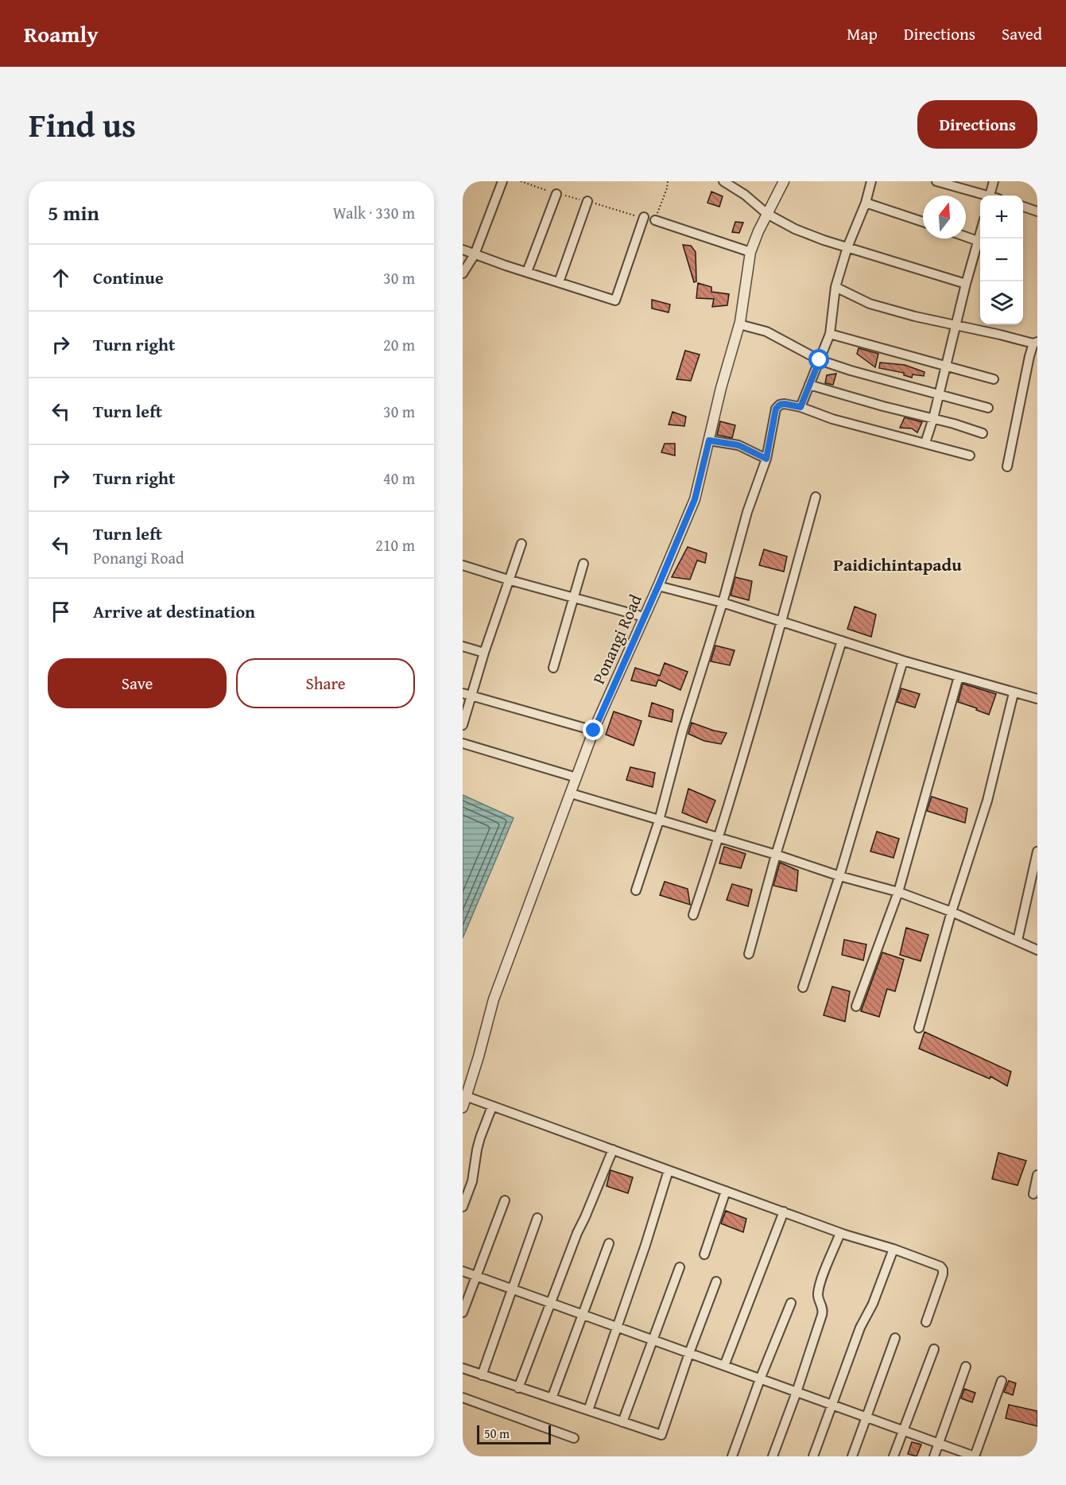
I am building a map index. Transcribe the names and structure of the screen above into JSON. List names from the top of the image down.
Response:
{
  "streets": {
    "street": ["Ponangi Road"]
  },
  "districts": ["Paidichintapadu"],
  "scale_bar": "50 m",
  "north": "top",
  "page": {
    "header": "Roamly",
    "nav": ["Map", "Directions", "Saved"],
    "title": "Find us",
    "buttons": [
      "Directions",
      ["Save", "Share"]
    ],
    "heading": ["5 min", "Walk · 330 m"],
    "map_buttons": ["+", "−"],
    "list": [
      ["Continue", "30 m"],
      ["Turn right", "20 m"],
      ["Turn left", "30 m"],
      ["Turn right", "40 m"],
      ["Turn left", "Ponangi Road", "210 m"],
      "Arrive at destination"
    ],
    "scale": "50 m"
  }
}
